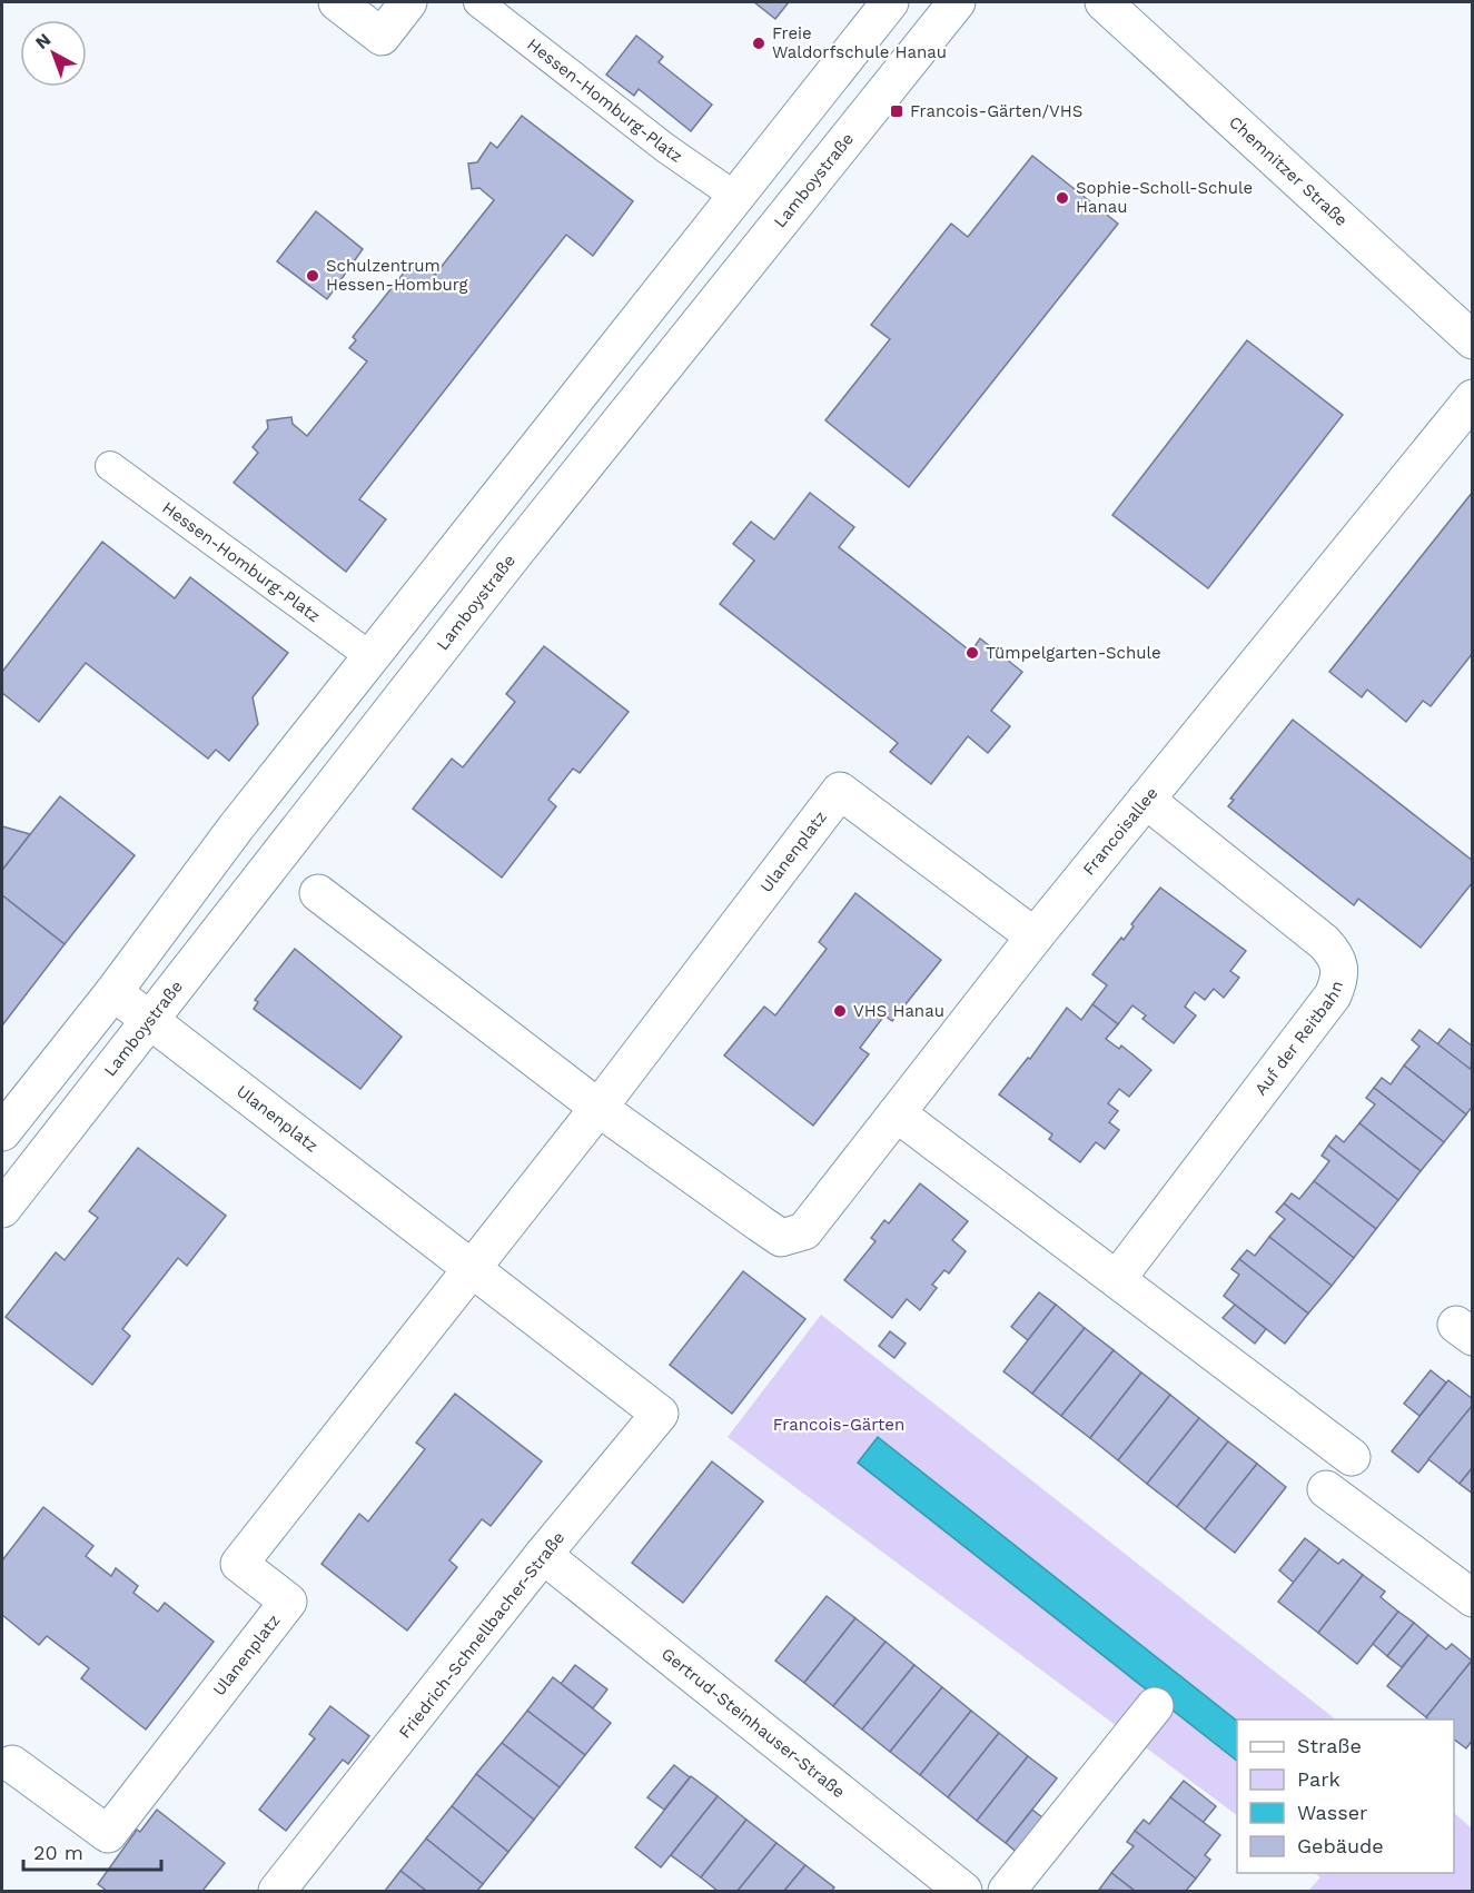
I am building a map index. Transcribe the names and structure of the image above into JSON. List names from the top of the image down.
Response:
{
  "streets": {
    "street": [
      "Chemnitzer Straße",
      "Lamboystraße",
      "Francoisallee",
      "Ulanenplatz",
      "Auf der Reitbahn",
      "Friedrich-Schnellbacher-Straße",
      "Gertrud-Steinhauser-Straße"
    ],
    "lane": ["Hessen-Homburg-Platz"]
  },
  "crossings": [
    ["Lamboystraße", "Ulanenplatz"],
    ["Francoisallee", "Ulanenplatz"],
    ["Francoisallee", "Auf der Reitbahn"],
    ["Ulanenplatz", "Friedrich-Schnellbacher-Straße"],
    ["Friedrich-Schnellbacher-Straße", "Gertrud-Steinhauser-Straße"]
  ],
  "parks": ["Francois-Gärten"],
  "places": {
    "other": [
      "Freie Waldorfschule Hanau",
      "Sophie-Scholl-Schule Hanau",
      "Schulzentrum Hessen-Homburg",
      "Tümpelgarten-Schule",
      "VHS Hanau"
    ],
    "transit": ["Francois-Gärten/VHS"]
  },
  "legend": [
    "Straße",
    "Park",
    "Wasser",
    "Gebäude"
  ],
  "scale_bar": "20 m",
  "north": "top left"
}
